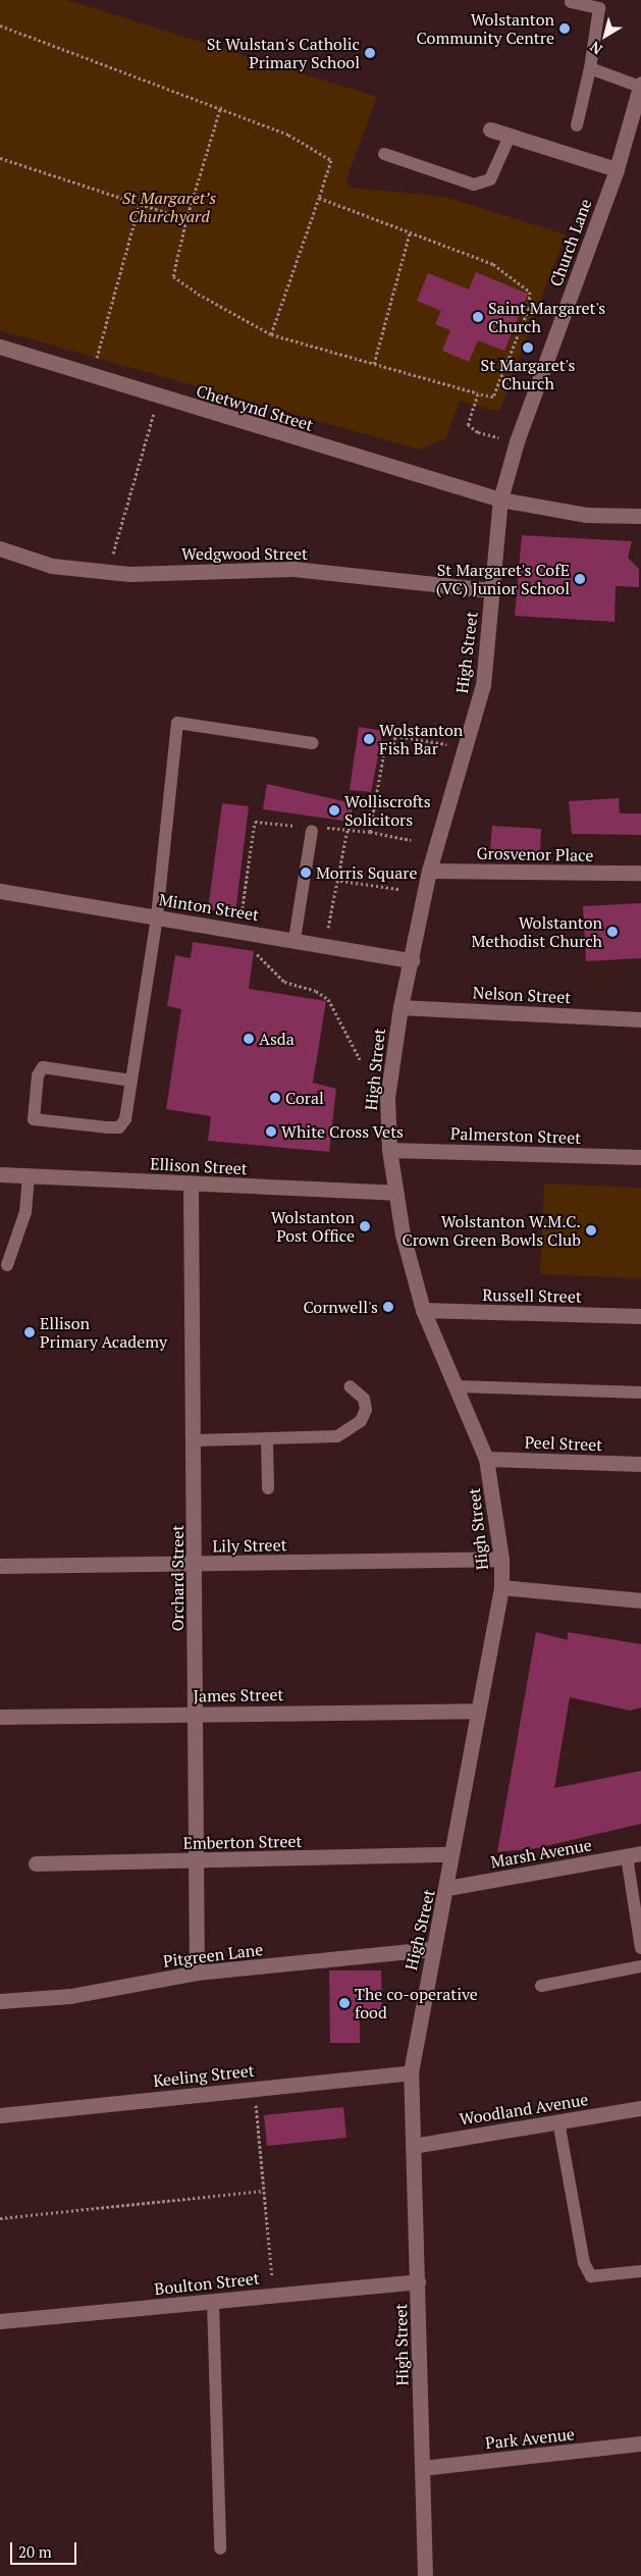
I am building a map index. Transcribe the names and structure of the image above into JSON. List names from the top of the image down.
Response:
{
  "streets": {
    "street": [
      "Church Lane",
      "Chetwynd Street",
      "Wedgwood Street",
      "High Street",
      "Grosvenor Place",
      "Minton Street",
      "Nelson Street",
      "Palmerston Street",
      "Ellison Street",
      "Russell Street",
      "Peel Street",
      "Lily Street",
      "Orchard Street",
      "James Street",
      "Emberton Street",
      "Marsh Avenue",
      "Pitgreen Lane",
      "Keeling Street",
      "Woodland Avenue",
      "Boulton Street",
      "Park Avenue"
    ]
  },
  "crossings": [
    ["Church Lane", "Chetwynd Street"],
    ["Church Lane", "High Street"],
    ["Chetwynd Street", "High Street"],
    ["Wedgwood Street", "High Street"],
    ["High Street", "Grosvenor Place"],
    ["High Street", "Minton Street"],
    ["High Street", "Nelson Street"],
    ["High Street", "Palmerston Street"],
    ["High Street", "Ellison Street"],
    ["High Street", "Russell Street"],
    ["High Street", "Peel Street"],
    ["High Street", "Lily Street"],
    ["High Street", "James Street"],
    ["High Street", "Emberton Street"],
    ["High Street", "Marsh Avenue"],
    ["High Street", "Pitgreen Lane"],
    ["High Street", "Keeling Street"],
    ["High Street", "Woodland Avenue"],
    ["High Street", "Boulton Street"],
    ["High Street", "Park Avenue"],
    ["Ellison Street", "Orchard Street"],
    ["Lily Street", "Orchard Street"],
    ["Orchard Street", "James Street"],
    ["Orchard Street", "Emberton Street"],
    ["Orchard Street", "Pitgreen Lane"]
  ],
  "parks": ["St Margaret’s Churchyard"],
  "places": [
    "Wolstanton Community Centre",
    "St Wulstan's Catholic Primary School",
    "Saint Margaret's Church",
    "St Margaret's Church",
    "St Margaret's CofE (VC) Junior School",
    "Wolstanton Fish Bar",
    "Wolliscrofts Solicitors",
    "Morris Square",
    "Wolstanton Methodist Church",
    "Asda",
    "Coral",
    "White Cross Vets",
    "Wolstanton Post Office",
    "Wolstanton W.M.C. Crown Green Bowls Club",
    "Cornwell's",
    "Ellison Primary Academy",
    "The co-operative food"
  ],
  "scale_bar": "20 m",
  "north": "bottom left"
}
